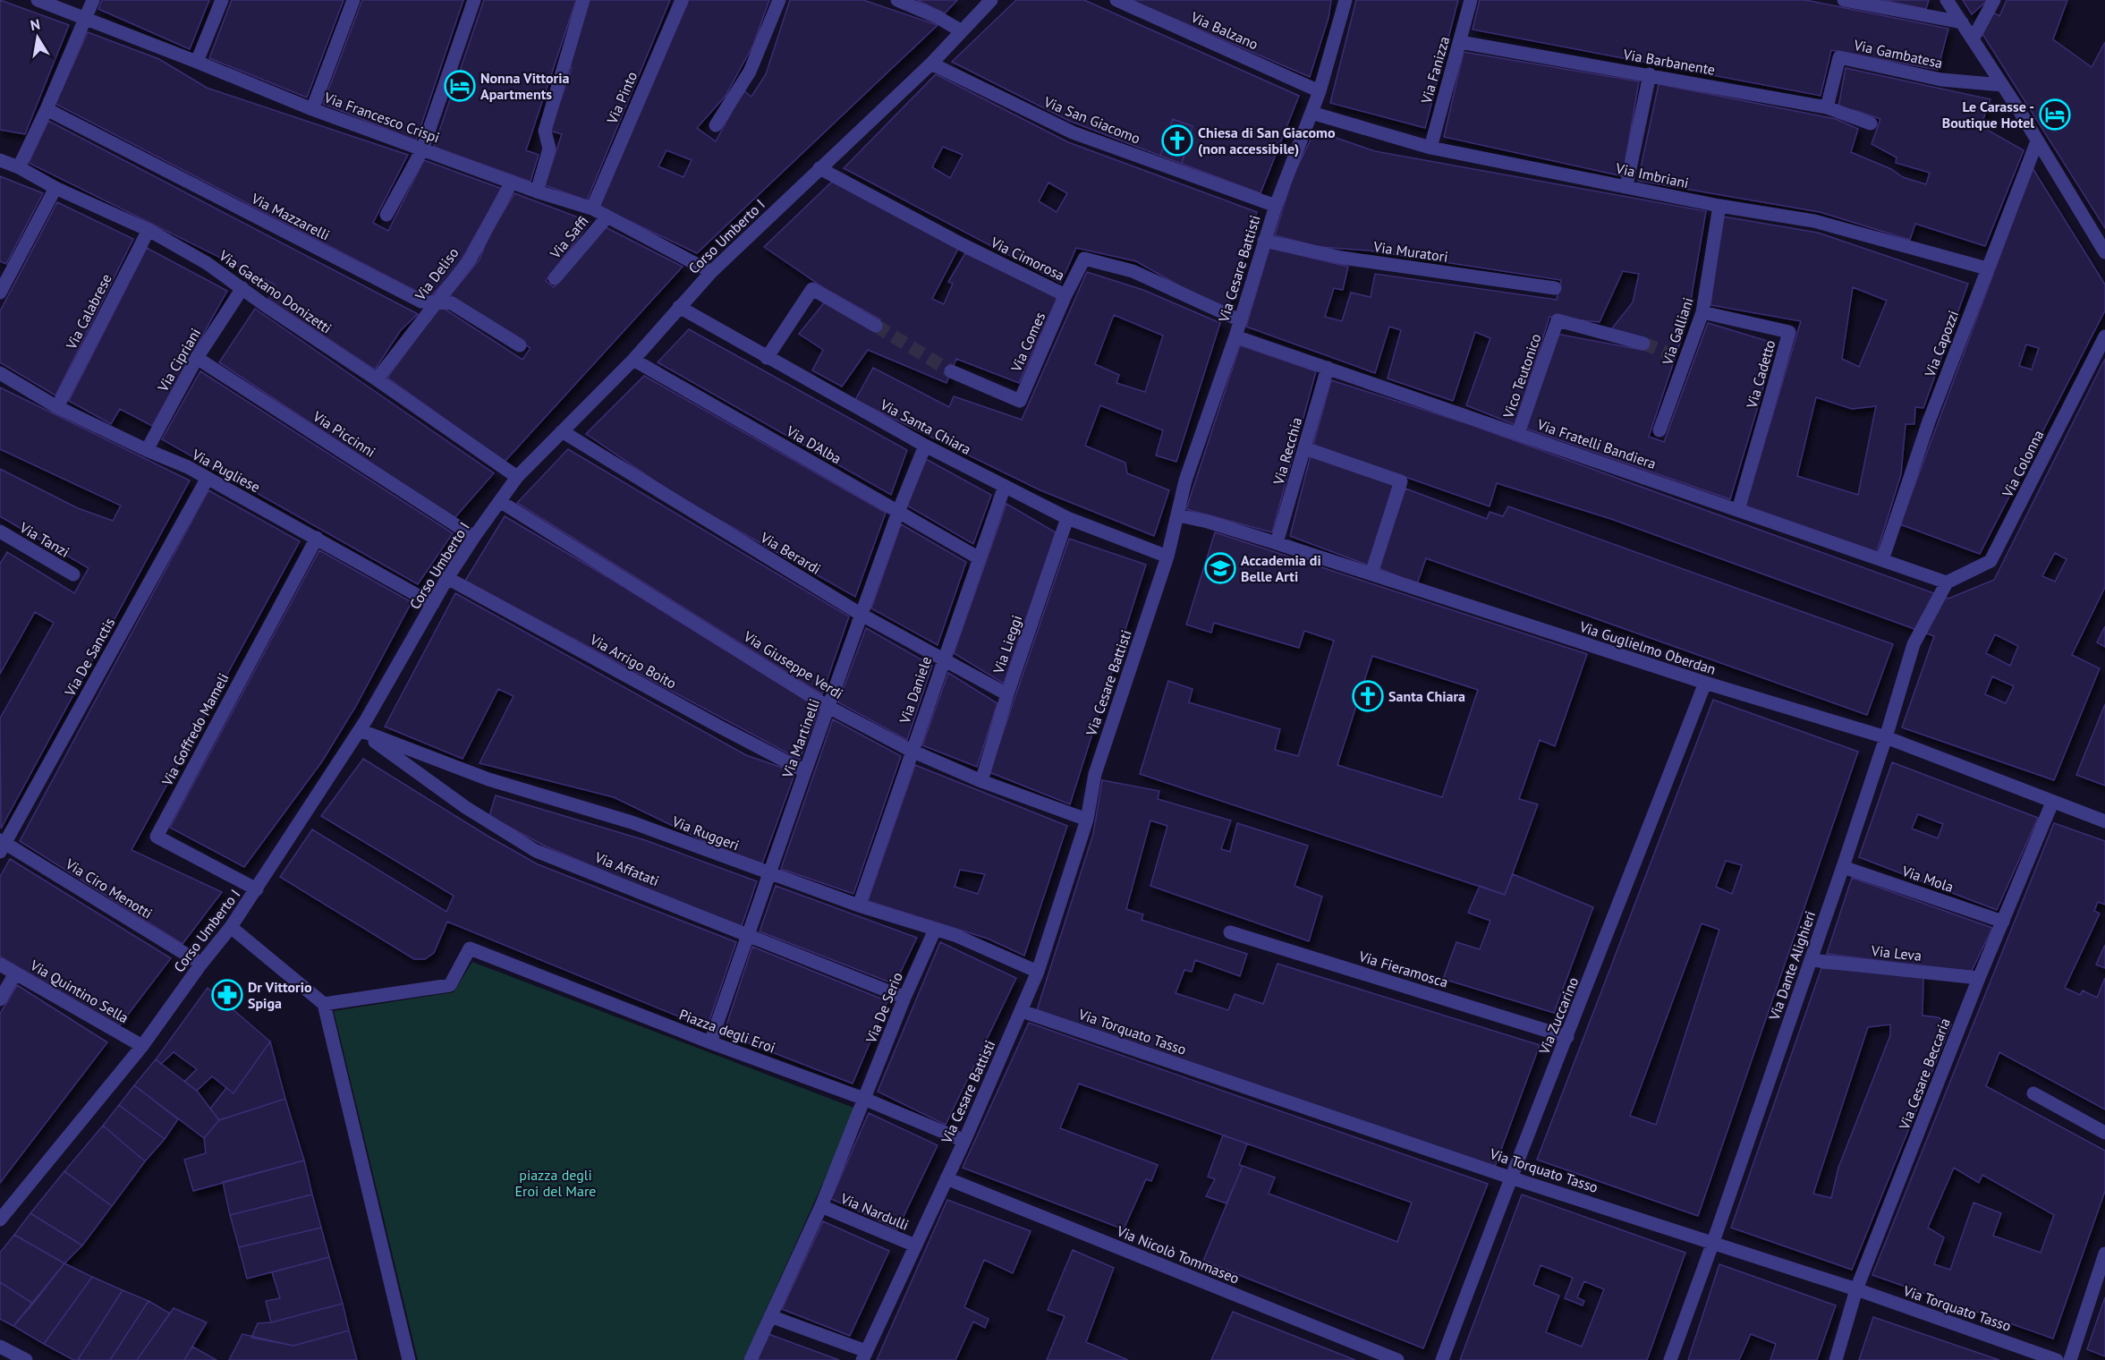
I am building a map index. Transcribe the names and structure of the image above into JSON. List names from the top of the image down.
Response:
{
  "streets": {
    "street": [
      "Via Balzano",
      "Via Gambatesa",
      "Via Barbanente",
      "Via Fanizza",
      "Via Pinto",
      "Via Francesco Crispi",
      "Via San Giacomo",
      "Via Imbriani",
      "Via Mazzarelli",
      "Corso Umberto I",
      "Via Saffi",
      "Via Muratori",
      "Via Cimorosa",
      "Via Cesare Battisti",
      "Via Deliso",
      "Via Gaetano Donizetti",
      "Via Calabrese",
      "Via Galliani",
      "Via Comes",
      "Via Capozzi",
      "Via Cipriani",
      "Via Cadetto",
      "Vico Teutonico",
      "Via Santa Chiara",
      "Via Piccinni",
      "Via Fratelli Bandiera",
      "Via D'Alba",
      "Via Recchia",
      "Via Colonna",
      "Via Pugliese",
      "Via Tanzi",
      "Via Berardi",
      "Via Lieggi",
      "Via Guglielmo Oberdan",
      "Via De Sanctis",
      "Via Arrigo Boito",
      "Via Giuseppe Verdi",
      "Via Daniele",
      "Via Goffredo Mameli",
      "Via Martinelli",
      "Via Ruggeri",
      "Via Affatati",
      "Via Mola",
      "Via Ciro Menotti",
      "Via Leva",
      "Via Dante Alighieri",
      "Via Fieramosca",
      "Via Quintino Sella",
      "Via De Serio",
      "Via Zuccarino",
      "Piazza degli Eroi",
      "Via Torquato Tasso",
      "Via Cesare Beccaria",
      "Via Nardulli",
      "Via Nicolò Tommaseo"
    ]
  },
  "crossings": [
    ["Via Balzano", "Via Cesare Battisti"],
    ["Via Gambatesa", "Via Barbanente"],
    ["Via Barbanente", "Via Fanizza"],
    ["Via Fanizza", "Via Imbriani"],
    ["Via Pinto", "Via Francesco Crispi"],
    ["Via Francesco Crispi", "Corso Umberto I"],
    ["Via Francesco Crispi", "Via Saffi"],
    ["Via Francesco Crispi", "Via Deliso"],
    ["Via San Giacomo", "Corso Umberto I"],
    ["Via San Giacomo", "Via Cesare Battisti"],
    ["Via Imbriani", "Via Cesare Battisti"],
    ["Via Imbriani", "Via Galliani"],
    ["Via Imbriani", "Via Capozzi"],
    ["Via Mazzarelli", "Via Deliso"],
    ["Corso Umberto I", "Via Cimorosa"],
    ["Corso Umberto I", "Via Gaetano Donizetti"],
    ["Corso Umberto I", "Via Santa Chiara"],
    ["Corso Umberto I", "Via Piccinni"],
    ["Corso Umberto I", "Via D'Alba"],
    ["Corso Umberto I", "Via Pugliese"],
    ["Corso Umberto I", "Via Berardi"],
    ["Corso Umberto I", "Via Arrigo Boito"],
    ["Corso Umberto I", "Via Giuseppe Verdi"],
    ["Corso Umberto I", "Via Goffredo Mameli"],
    ["Corso Umberto I", "Via Ruggeri"],
    ["Corso Umberto I", "Via Affatati"],
    ["Corso Umberto I", "Via Ciro Menotti"],
    ["Corso Umberto I", "Via Quintino Sella"],
    ["Via Muratori", "Via Cesare Battisti"],
    ["Via Cimorosa", "Via Cesare Battisti"],
    ["Via Cimorosa", "Via Comes"],
    ["Via Cesare Battisti", "Via Santa Chiara"],
    ["Via Cesare Battisti", "Via Fratelli Bandiera"],
    ["Via Cesare Battisti", "Via Guglielmo Oberdan"],
    ["Via Cesare Battisti", "Via Giuseppe Verdi"],
    ["Via Cesare Battisti", "Via Ruggeri"],
    ["Via Cesare Battisti", "Piazza degli Eroi"],
    ["Via Cesare Battisti", "Via Torquato Tasso"],
    ["Via Cesare Battisti", "Via Nardulli"],
    ["Via Cesare Battisti", "Via Nicolò Tommaseo"],
    ["Via Deliso", "Via Gaetano Donizetti"],
    ["Via Gaetano Donizetti", "Via Calabrese"],
    ["Via Gaetano Donizetti", "Via Cipriani"],
    ["Via Calabrese", "Via Pugliese"],
    ["Via Galliani", "Via Cadetto"],
    ["Via Capozzi", "Via Fratelli Bandiera"],
    ["Via Cipriani", "Via Piccinni"],
    ["Via Cipriani", "Via Pugliese"],
    ["Via Cadetto", "Via Fratelli Bandiera"],
    ["Vico Teutonico", "Via Fratelli Bandiera"],
    ["Via Santa Chiara", "Via Lieggi"],
    ["Via Santa Chiara", "Via Daniele"],
    ["Via Santa Chiara", "Via Martinelli"],
    ["Via Fratelli Bandiera", "Via Recchia"],
    ["Via Fratelli Bandiera", "Via Colonna"],
    ["Via Fratelli Bandiera", "Via Dante Alighieri"],
    ["Via D'Alba", "Via Daniele"],
    ["Via D'Alba", "Via Martinelli"],
    ["Via Recchia", "Via Guglielmo Oberdan"],
    ["Via Colonna", "Via Dante Alighieri"],
    ["Via Pugliese", "Via De Sanctis"],
    ["Via Pugliese", "Via Goffredo Mameli"],
    ["Via Berardi", "Via Lieggi"],
    ["Via Berardi", "Via Daniele"],
    ["Via Berardi", "Via Martinelli"],
    ["Via Lieggi", "Via Giuseppe Verdi"],
    ["Via Guglielmo Oberdan", "Via Dante Alighieri"],
    ["Via Guglielmo Oberdan", "Via Zuccarino"],
    ["Via Guglielmo Oberdan", "Via Cesare Beccaria"],
    ["Via De Sanctis", "Via Ciro Menotti"],
    ["Via Arrigo Boito", "Via Martinelli"],
    ["Via Giuseppe Verdi", "Via Daniele"],
    ["Via Giuseppe Verdi", "Via Martinelli"],
    ["Via Daniele", "Via Ruggeri"],
    ["Via Martinelli", "Via Ruggeri"],
    ["Via Martinelli", "Via Affatati"],
    ["Via Martinelli", "Piazza degli Eroi"],
    ["Via Ruggeri", "Via Affatati"],
    ["Via Ruggeri", "Via De Serio"],
    ["Via Affatati", "Via De Serio"],
    ["Via Mola", "Via Dante Alighieri"],
    ["Via Mola", "Via Cesare Beccaria"],
    ["Via Leva", "Via Dante Alighieri"],
    ["Via Leva", "Via Cesare Beccaria"],
    ["Via Dante Alighieri", "Via Torquato Tasso"],
    ["Via Fieramosca", "Via Zuccarino"],
    ["Via De Serio", "Piazza degli Eroi"],
    ["Via Zuccarino", "Via Torquato Tasso"],
    ["Via Torquato Tasso", "Via Cesare Beccaria"]
  ],
  "parks": ["piazza degli Eroi del Mare"],
  "places": {
    "hotel": ["Nonna Vittoria Apartments", "Le Carasse - Boutique Hotel"],
    "church": ["Chiesa di San Giacomo (non accessibile)", "Santa Chiara"],
    "school or university": ["Accademia di Belle Arti"],
    "pharmacy": ["Dr Vittorio Spiga"]
  },
  "north": "top"
}
